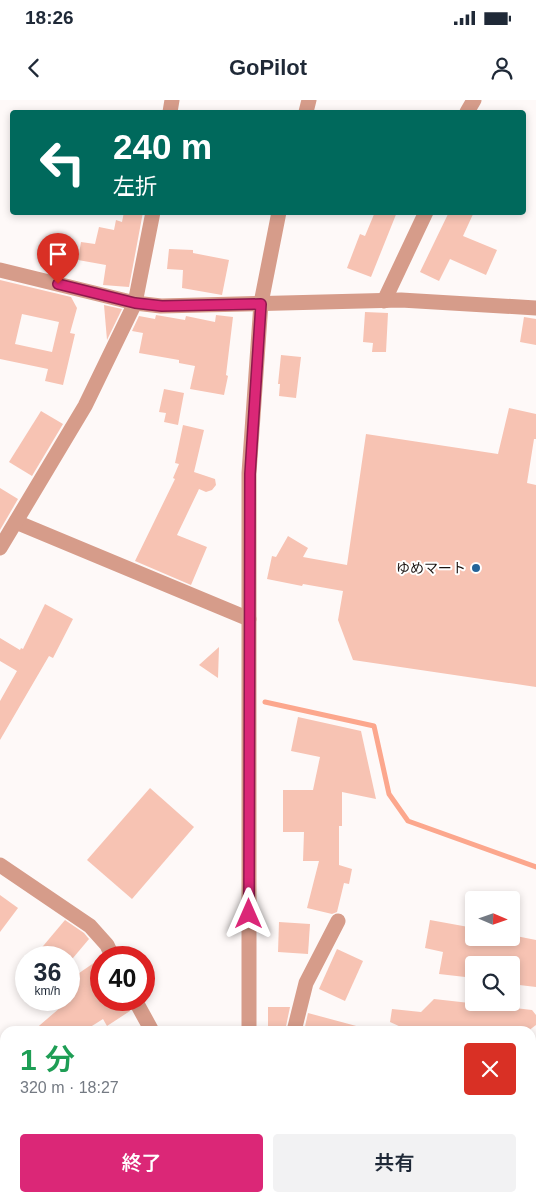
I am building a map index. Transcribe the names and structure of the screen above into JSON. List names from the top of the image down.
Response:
{
  "places": ["ゆめマート"],
  "north": "right",
  "page": {
    "status": "18:26",
    "header": "GoPilot",
    "turn": ["240 m", "左折"],
    "speed": "36 km/h",
    "limit": "40",
    "heading": ["1 分", "320 m · 18:27"],
    "buttons": ["終了", "共有"]
  }
}
